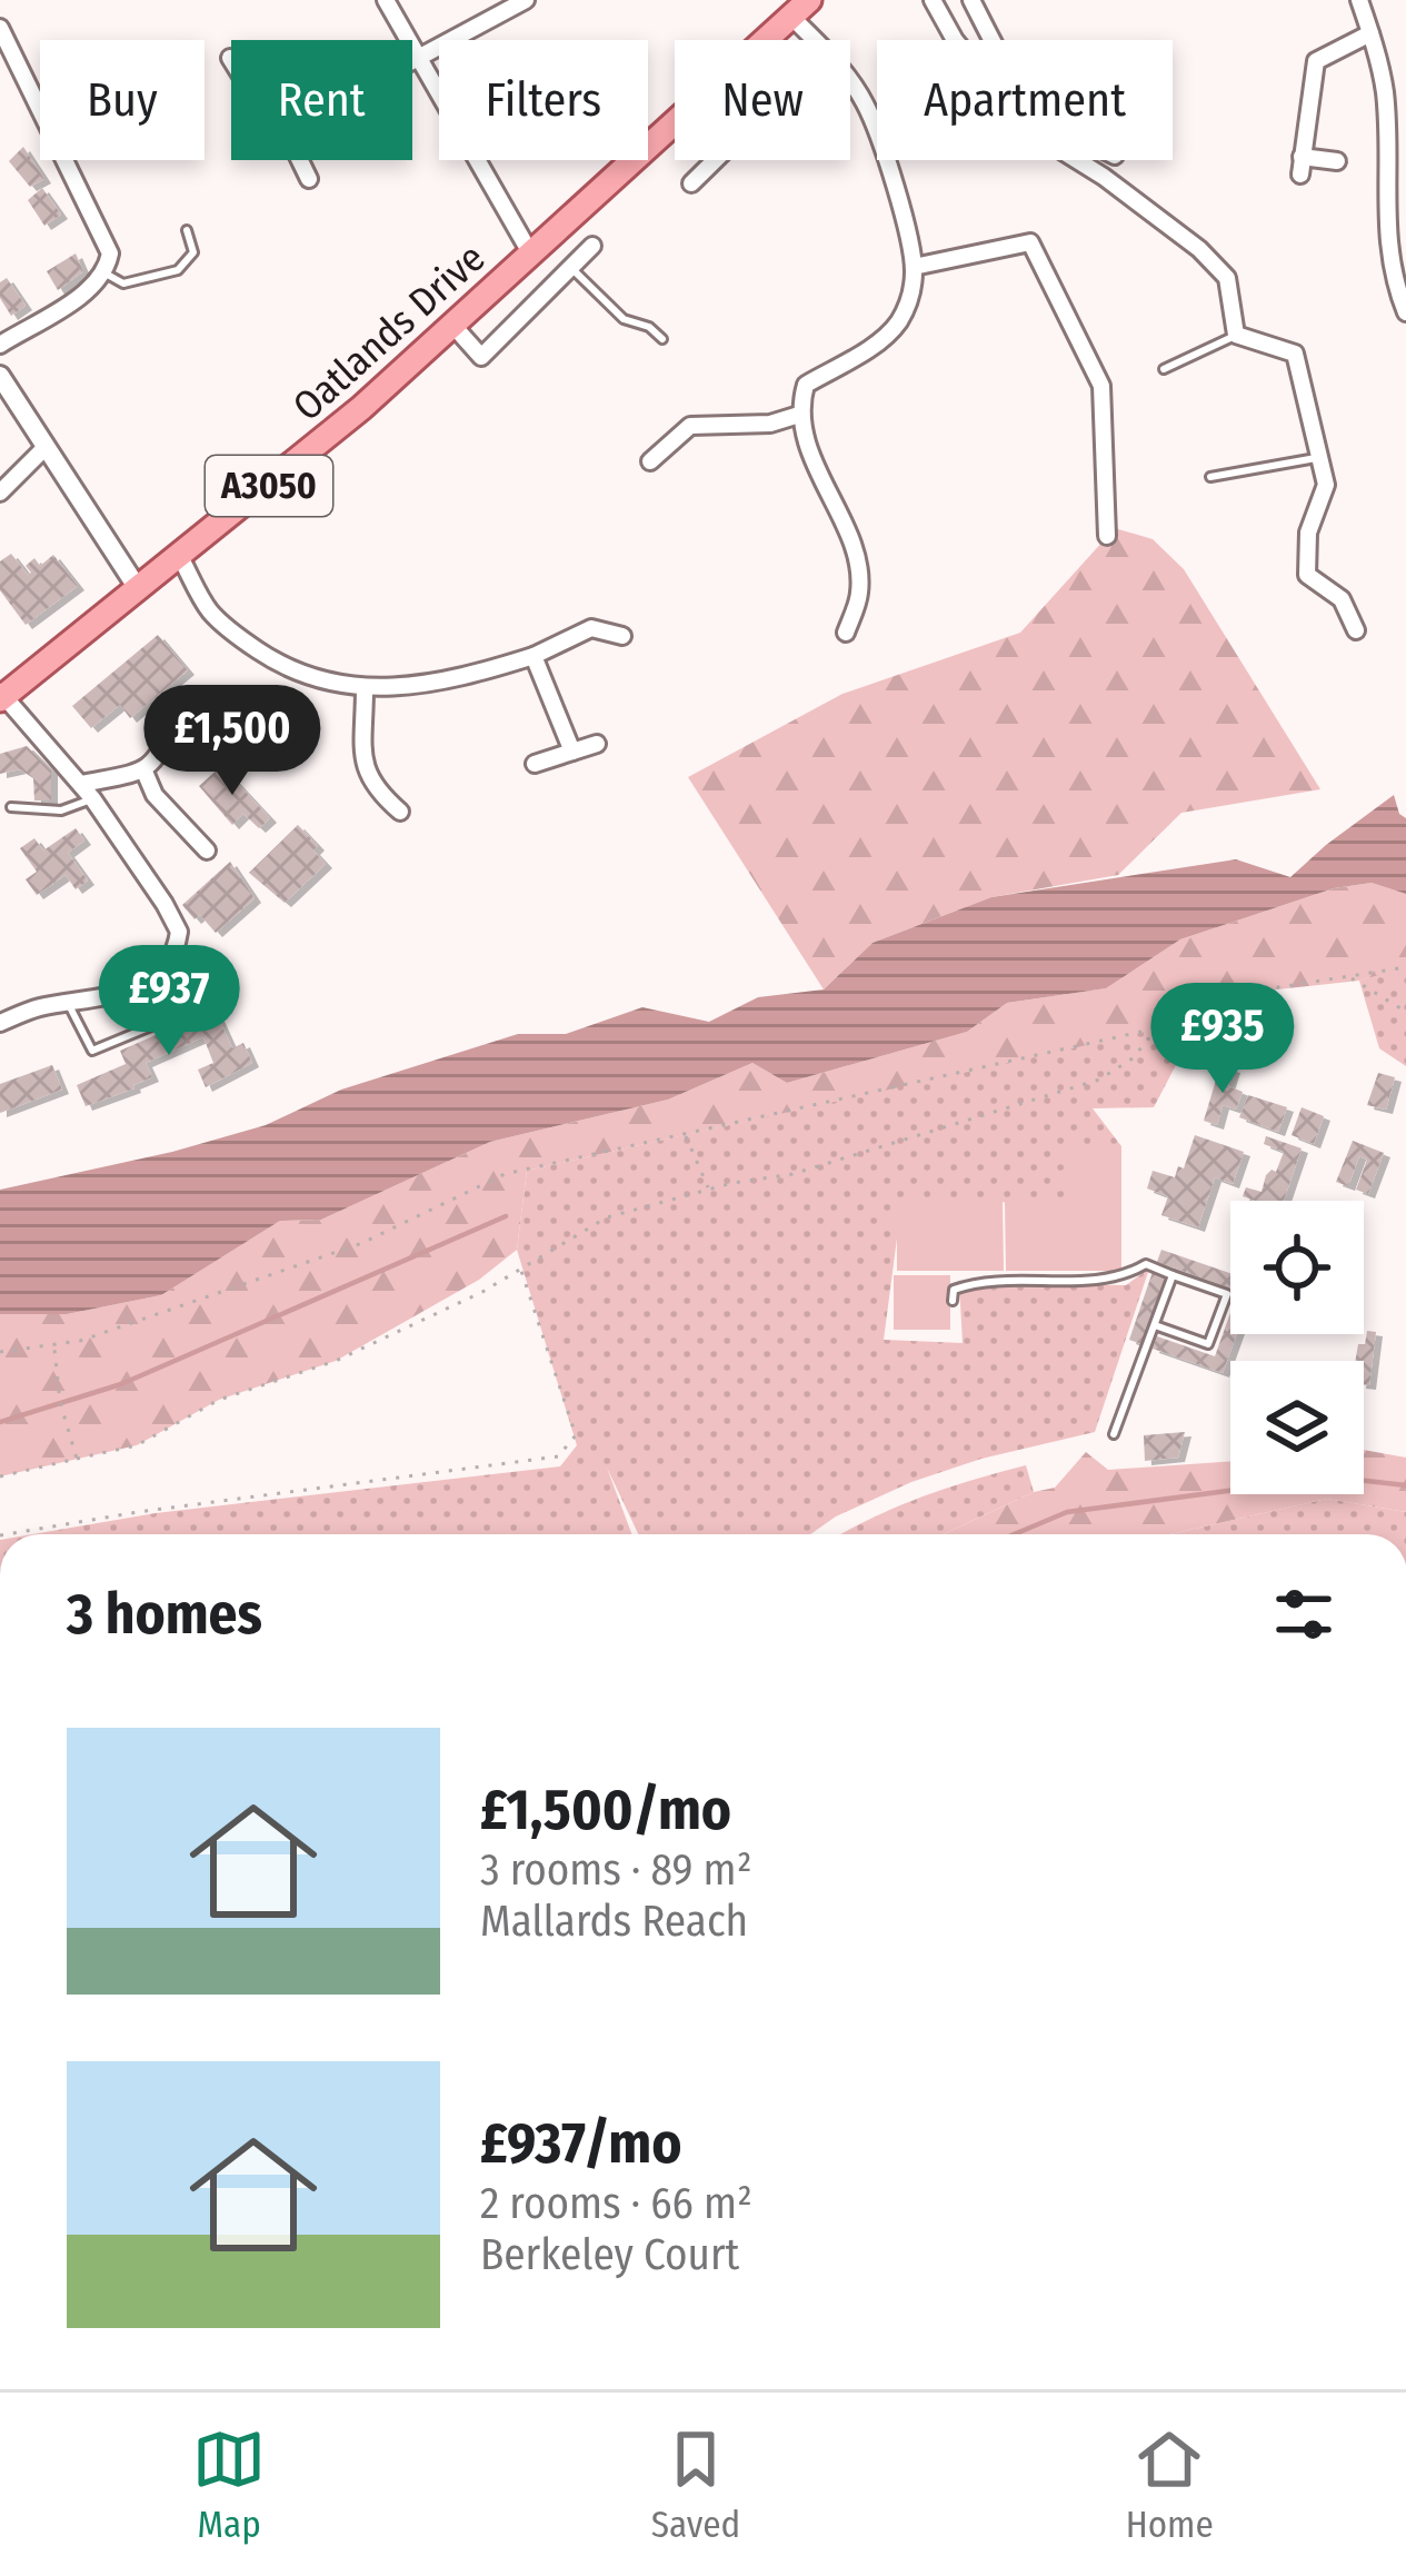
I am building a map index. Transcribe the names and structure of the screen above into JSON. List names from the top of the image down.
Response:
{
  "streets": {
    "main road": ["Oatlands Drive", "A3050"]
  },
  "page": {
    "chip": [
      "Buy",
      "Rent",
      "Filters",
      "New",
      "Apartment"
    ],
    "price": ["£1,500", "£937", "£935"],
    "heading": "3 homes",
    "list": [
      {
        "name": "£1,500/mo",
        "note": "3 rooms · 89 m² · Mallards Reach"
      },
      {
        "name": "£937/mo",
        "note": "2 rooms · 66 m² · Berkeley Court"
      }
    ],
    "tabs": ["Map", "Saved", "Home"]
  }
}
